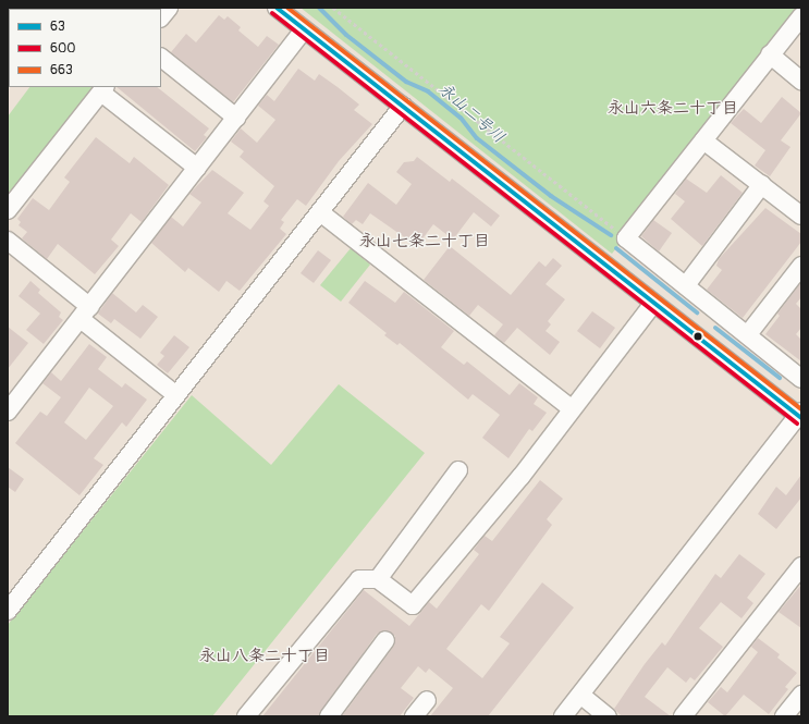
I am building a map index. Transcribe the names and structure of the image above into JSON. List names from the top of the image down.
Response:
{
  "districts": ["永山六条二十丁目", "永山七条二十丁目", "永山八条二十丁目"],
  "water": ["永山二号川"],
  "lines": ["transit line 63", "transit line 663", "transit line 600"],
  "legend": ["63", "600", "663"]
}
